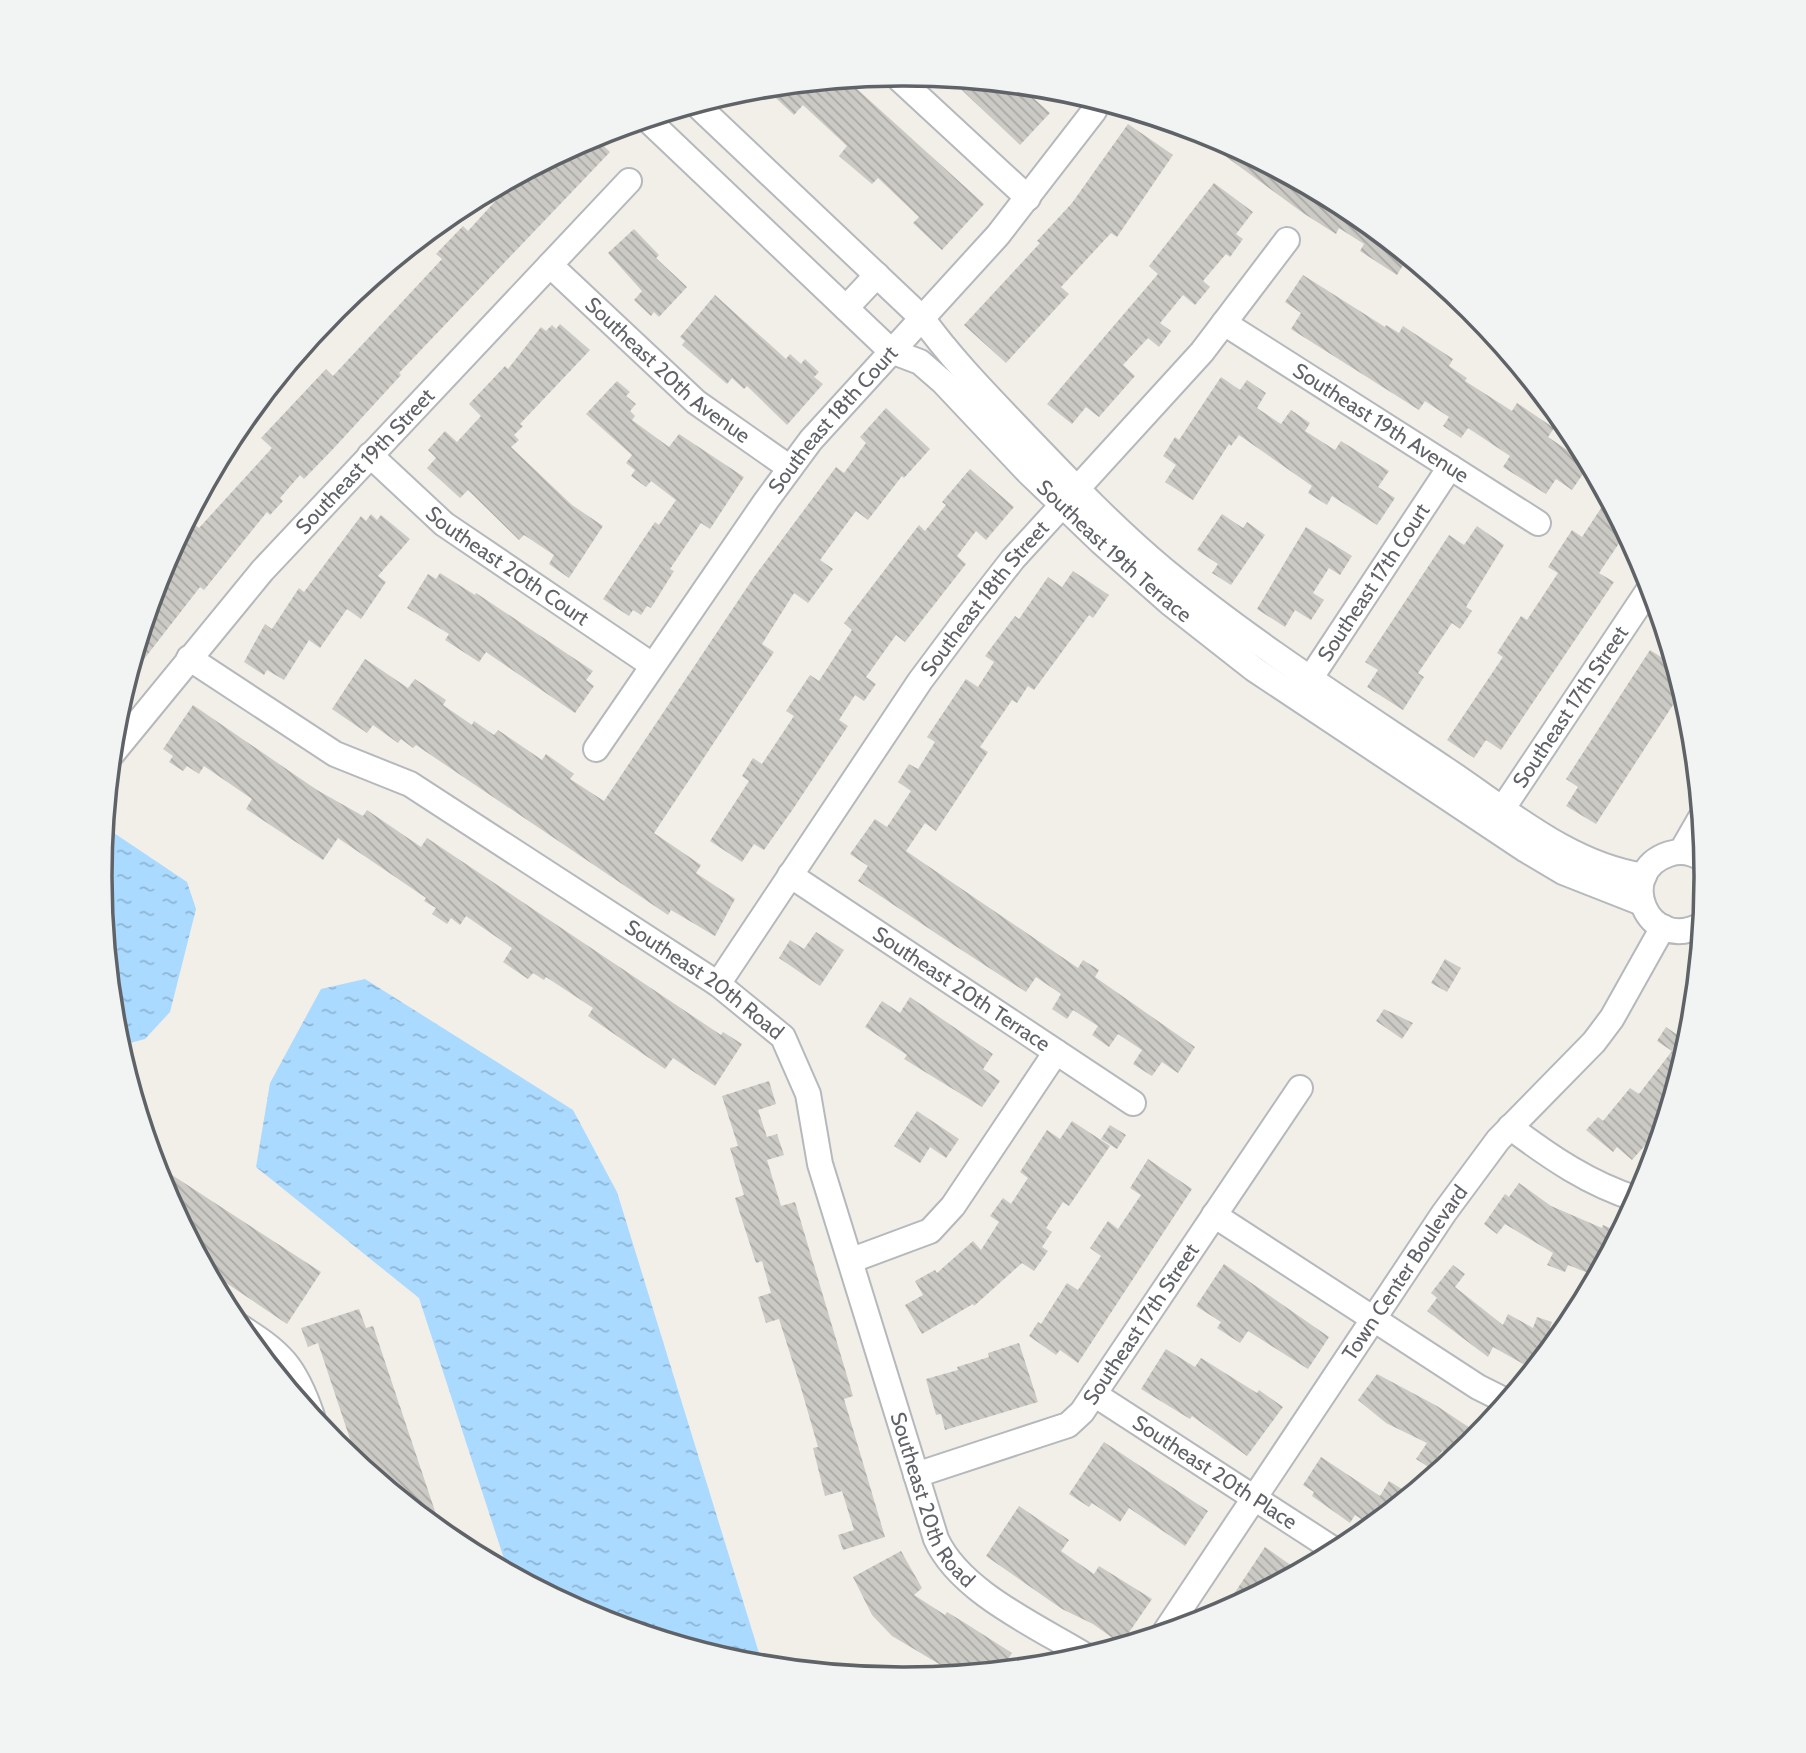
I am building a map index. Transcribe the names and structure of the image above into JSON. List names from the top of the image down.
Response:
{
  "streets": {
    "street": [
      "Southeast 20th Avenue",
      "Southeast 18th Court",
      "Southeast 19th Avenue",
      "Southeast 19th Street",
      "Southeast 19th Terrace",
      "Southeast 20th Court",
      "Southeast 17th Court",
      "Southeast 18th Street",
      "Southeast 17th Street",
      "Southeast 20th Road",
      "Southeast 20th Terrace",
      "Town Center Boulevard",
      "Southeast 20th Place"
    ]
  },
  "crossings": [
    ["Southeast 20th Avenue", "Southeast 18th Court"],
    ["Southeast 20th Avenue", "Southeast 19th Street"],
    ["Southeast 18th Court", "Southeast 19th Terrace"],
    ["Southeast 18th Court", "Southeast 20th Court"],
    ["Southeast 19th Avenue", "Southeast 17th Court"],
    ["Southeast 19th Avenue", "Southeast 18th Street"],
    ["Southeast 19th Street", "Southeast 20th Court"],
    ["Southeast 19th Street", "Southeast 20th Road"],
    ["Southeast 19th Terrace", "Southeast 17th Court"],
    ["Southeast 19th Terrace", "Southeast 18th Street"],
    ["Southeast 19th Terrace", "Southeast 17th Street"],
    ["Southeast 18th Street", "Southeast 20th Road"],
    ["Southeast 18th Street", "Southeast 20th Terrace"],
    ["Southeast 17th Street", "Southeast 20th Road"],
    ["Southeast 17th Street", "Southeast 20th Place"],
    ["Town Center Boulevard", "Southeast 20th Place"]
  ]
}
